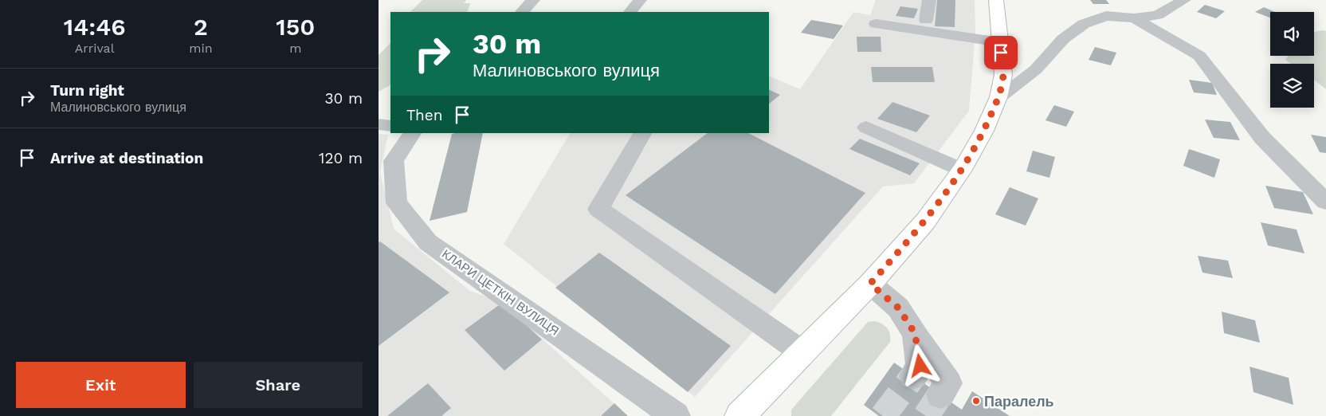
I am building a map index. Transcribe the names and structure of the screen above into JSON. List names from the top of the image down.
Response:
{
  "streets": {
    "street": ["КЛАРИ ЦЕТКІН ВУЛИЦЯ"]
  },
  "places": ["Паралель"],
  "page": {
    "eta": [
      "14:46",
      "Arrival",
      "2",
      "min",
      "150",
      "m"
    ],
    "turn": ["30 m", "Малиновського вулиця"],
    "list": [
      {
        "name": "Turn right",
        "note": "Малиновського вулиця",
        "value": "30 m"
      },
      {
        "name": "Arrive at destination",
        "value": "120 m"
      }
    ],
    "then": "Then",
    "buttons": ["Exit", "Share"]
  }
}
